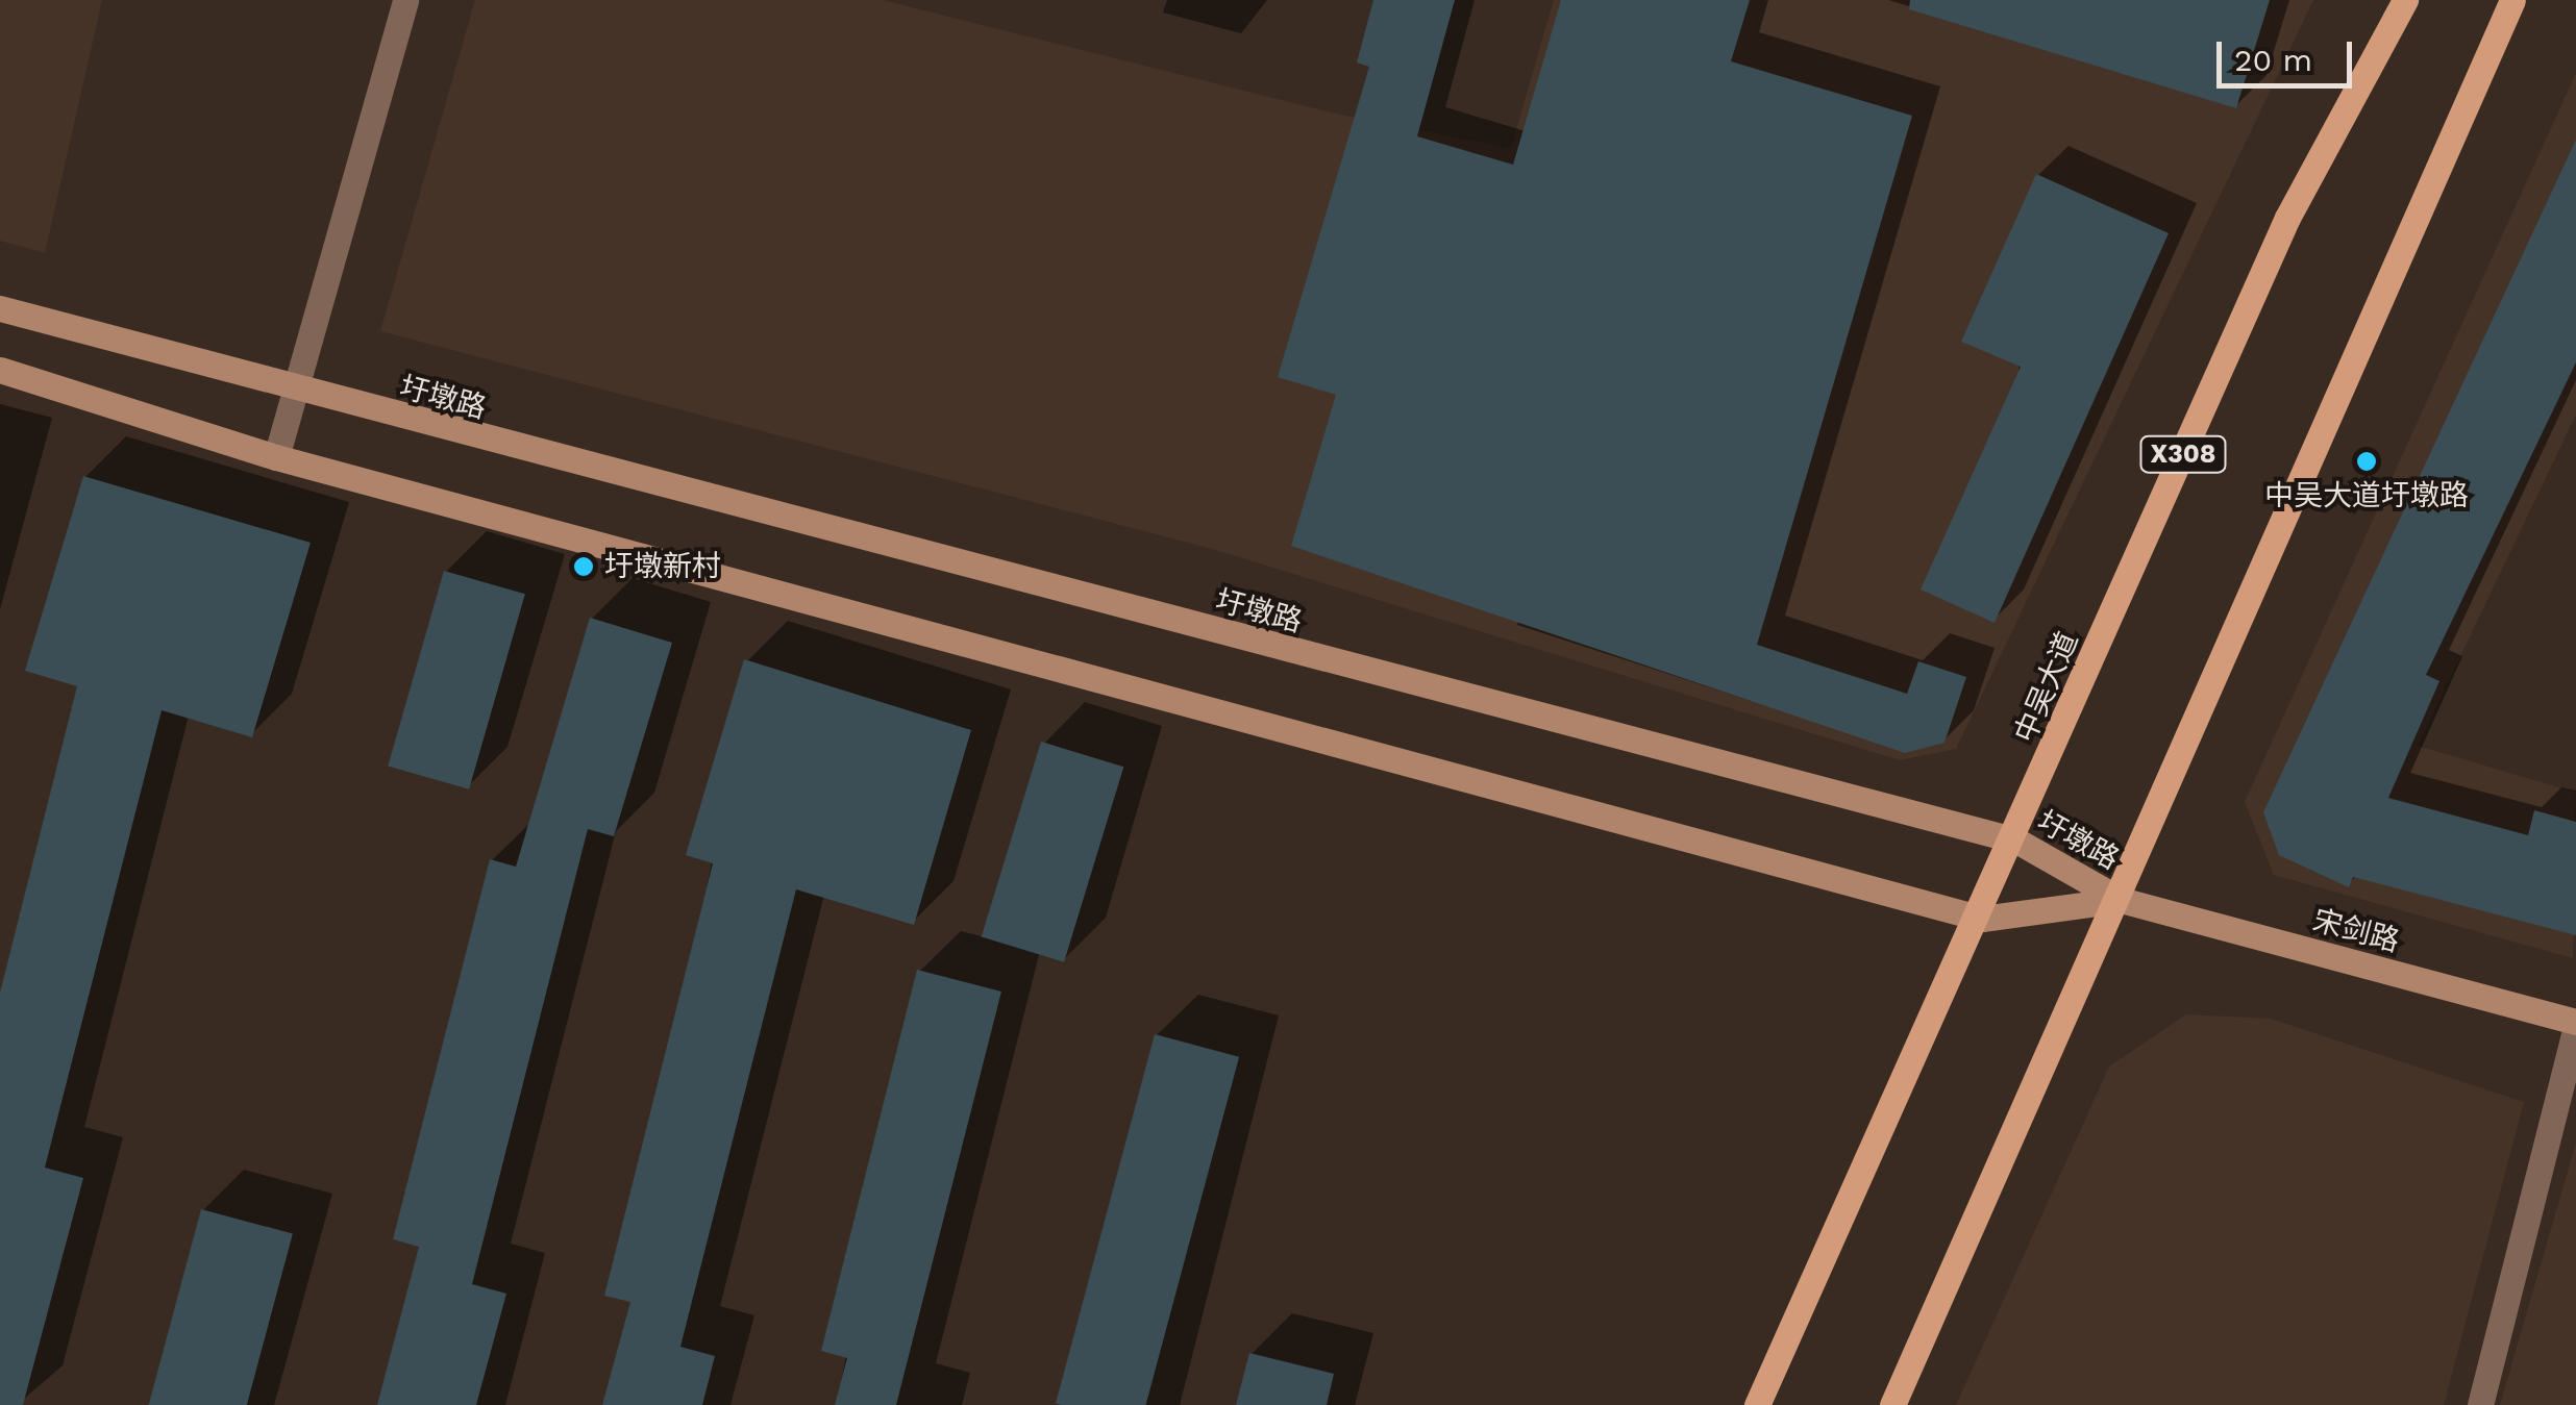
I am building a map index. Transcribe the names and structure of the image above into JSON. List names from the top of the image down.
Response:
{
  "streets": {
    "main road": [
      "圩墩路",
      "X308",
      "中吴大道",
      "宋剑路"
    ]
  },
  "crossings": [
    ["圩墩路", "中吴大道"],
    ["圩墩路", "宋剑路"]
  ],
  "places": ["中吴大道圩墩路", "圩墩新村"],
  "scale_bar": "20 m"
}
